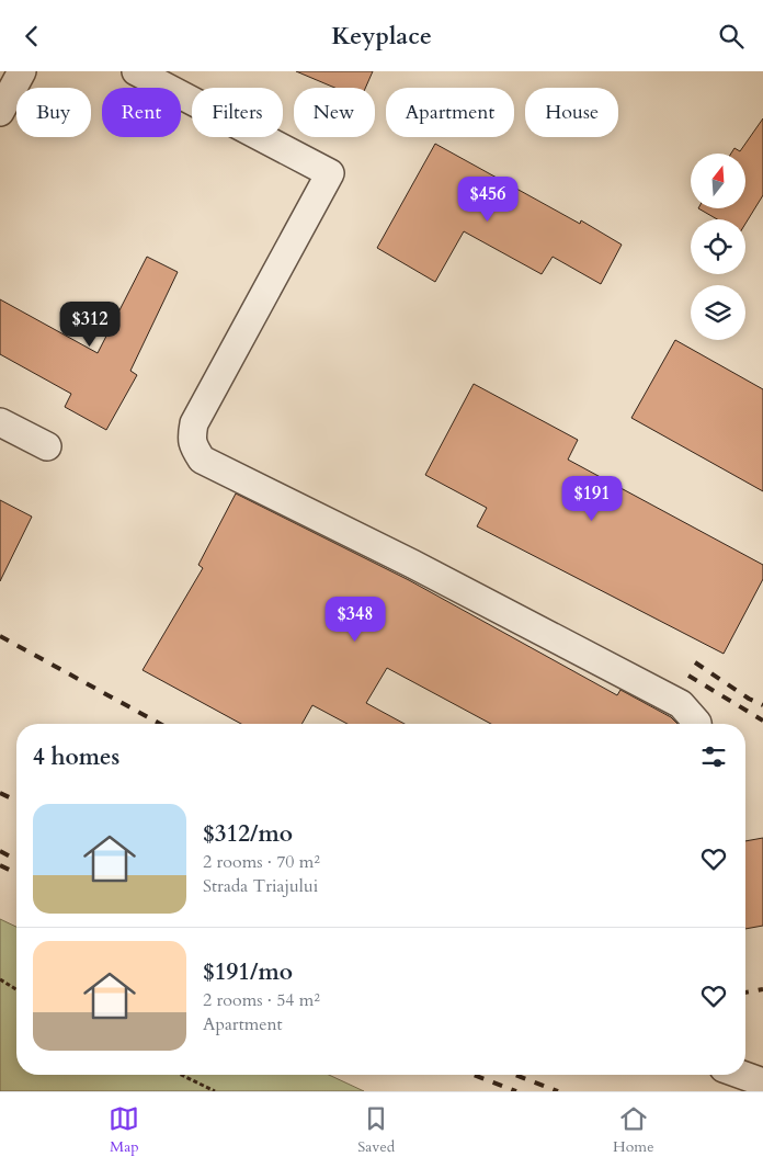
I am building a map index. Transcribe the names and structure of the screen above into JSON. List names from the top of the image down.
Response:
{
  "north": "top",
  "page": {
    "header": "Keyplace",
    "chip": [
      "Buy",
      "Rent",
      "Filters",
      "New",
      "Apartment",
      "House"
    ],
    "price": [
      "$456",
      "$312",
      "$191",
      "$348"
    ],
    "heading": "4 homes",
    "list": [
      {
        "name": "$312/mo",
        "note": "2 rooms · 70 m² · Strada Triajului"
      },
      {
        "name": "$191/mo",
        "note": "2 rooms · 54 m² · Apartment"
      }
    ],
    "tabs": ["Map", "Saved", "Home"]
  }
}
